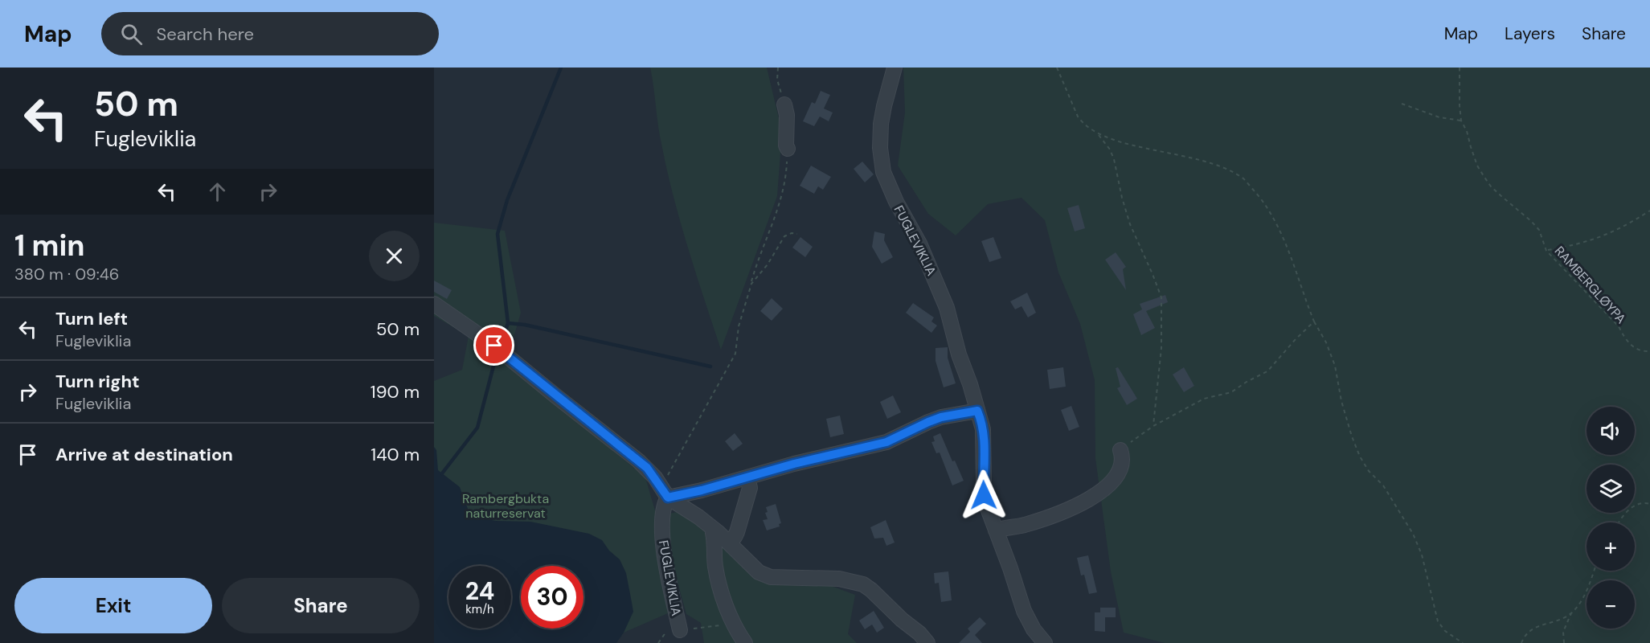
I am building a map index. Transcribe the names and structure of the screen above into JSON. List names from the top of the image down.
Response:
{
  "streets": {
    "street": ["FUGLEVIKLIA"],
    "path": ["RAMBERGLØYPA"]
  },
  "parks": ["Rambergbukta naturreservat"],
  "page": {
    "header": "Map",
    "search": "Search here",
    "nav": ["Map", "Layers", "Share"],
    "turn": ["50 m", "Fugleviklia"],
    "heading": ["1 min", "380 m · 09:46"],
    "list": [
      {
        "name": "Turn left",
        "note": "Fugleviklia",
        "value": "50 m"
      },
      {
        "name": "Turn right",
        "note": "Fugleviklia",
        "value": "190 m"
      },
      {
        "name": "Arrive at destination",
        "value": "140 m"
      }
    ],
    "map_buttons": ["+", "−"],
    "speed": "24 km/h",
    "limit": "30",
    "buttons": ["Exit", "Share"]
  }
}
